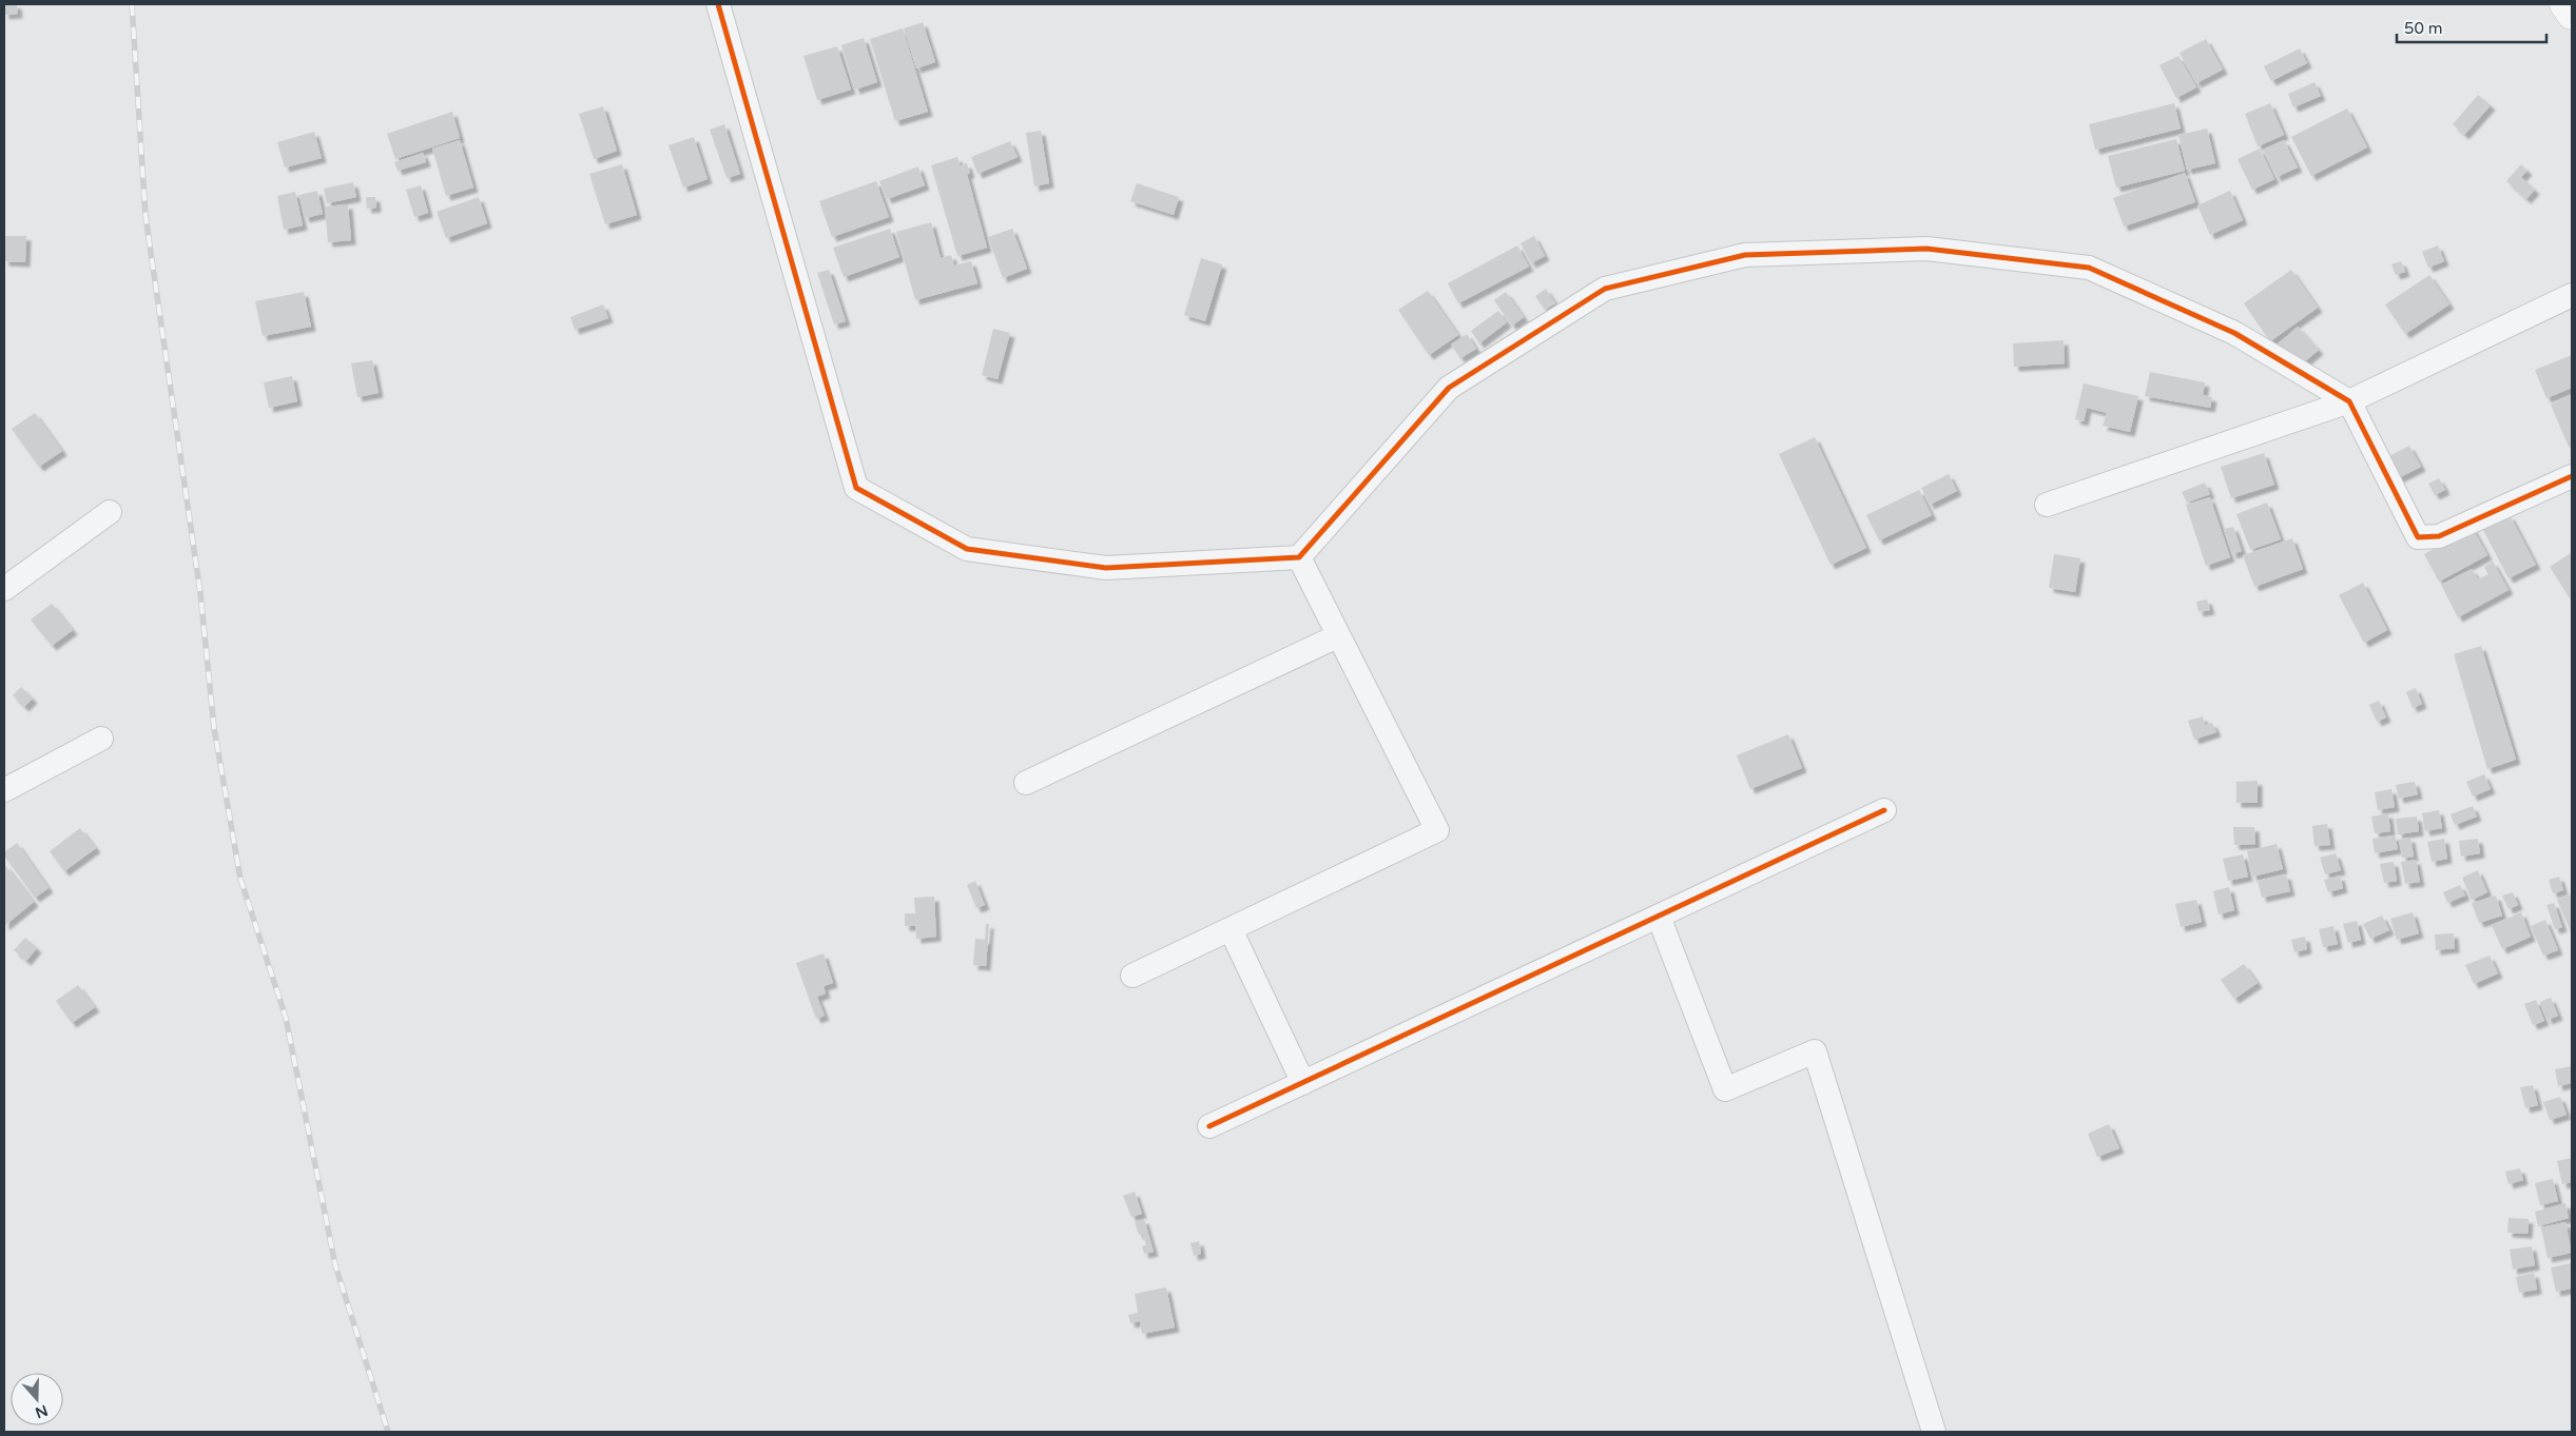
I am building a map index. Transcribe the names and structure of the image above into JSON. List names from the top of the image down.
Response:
{
  "scale_bar": "50 m",
  "north": "bottom"
}
